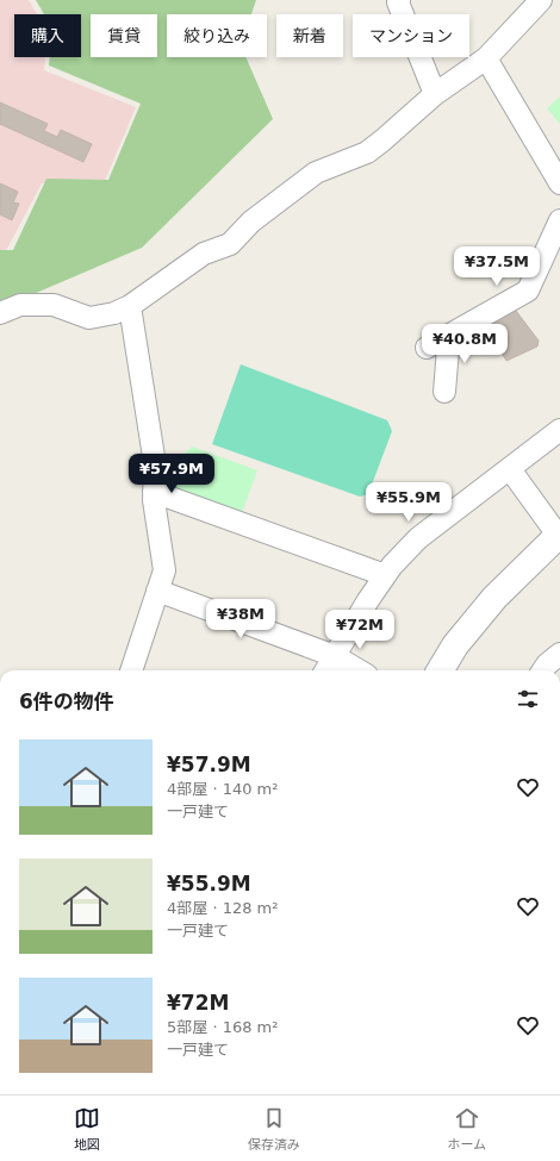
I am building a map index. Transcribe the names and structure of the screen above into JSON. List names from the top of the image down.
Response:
{
  "page": {
    "chip": [
      "購入",
      "賃貸",
      "絞り込み",
      "新着",
      "マンション"
    ],
    "price": [
      "¥37.5M",
      "¥40.8M",
      "¥57.9M",
      "¥55.9M",
      "¥38M",
      "¥72M"
    ],
    "heading": "6件の物件",
    "list": [
      {
        "name": "¥57.9M",
        "note": "4部屋 · 140 m² · 一戸建て"
      },
      {
        "name": "¥55.9M",
        "note": "4部屋 · 128 m² · 一戸建て"
      },
      {
        "name": "¥72M",
        "note": "5部屋 · 168 m² · 一戸建て"
      }
    ],
    "tabs": ["地図", "保存済み", "ホーム"]
  }
}
